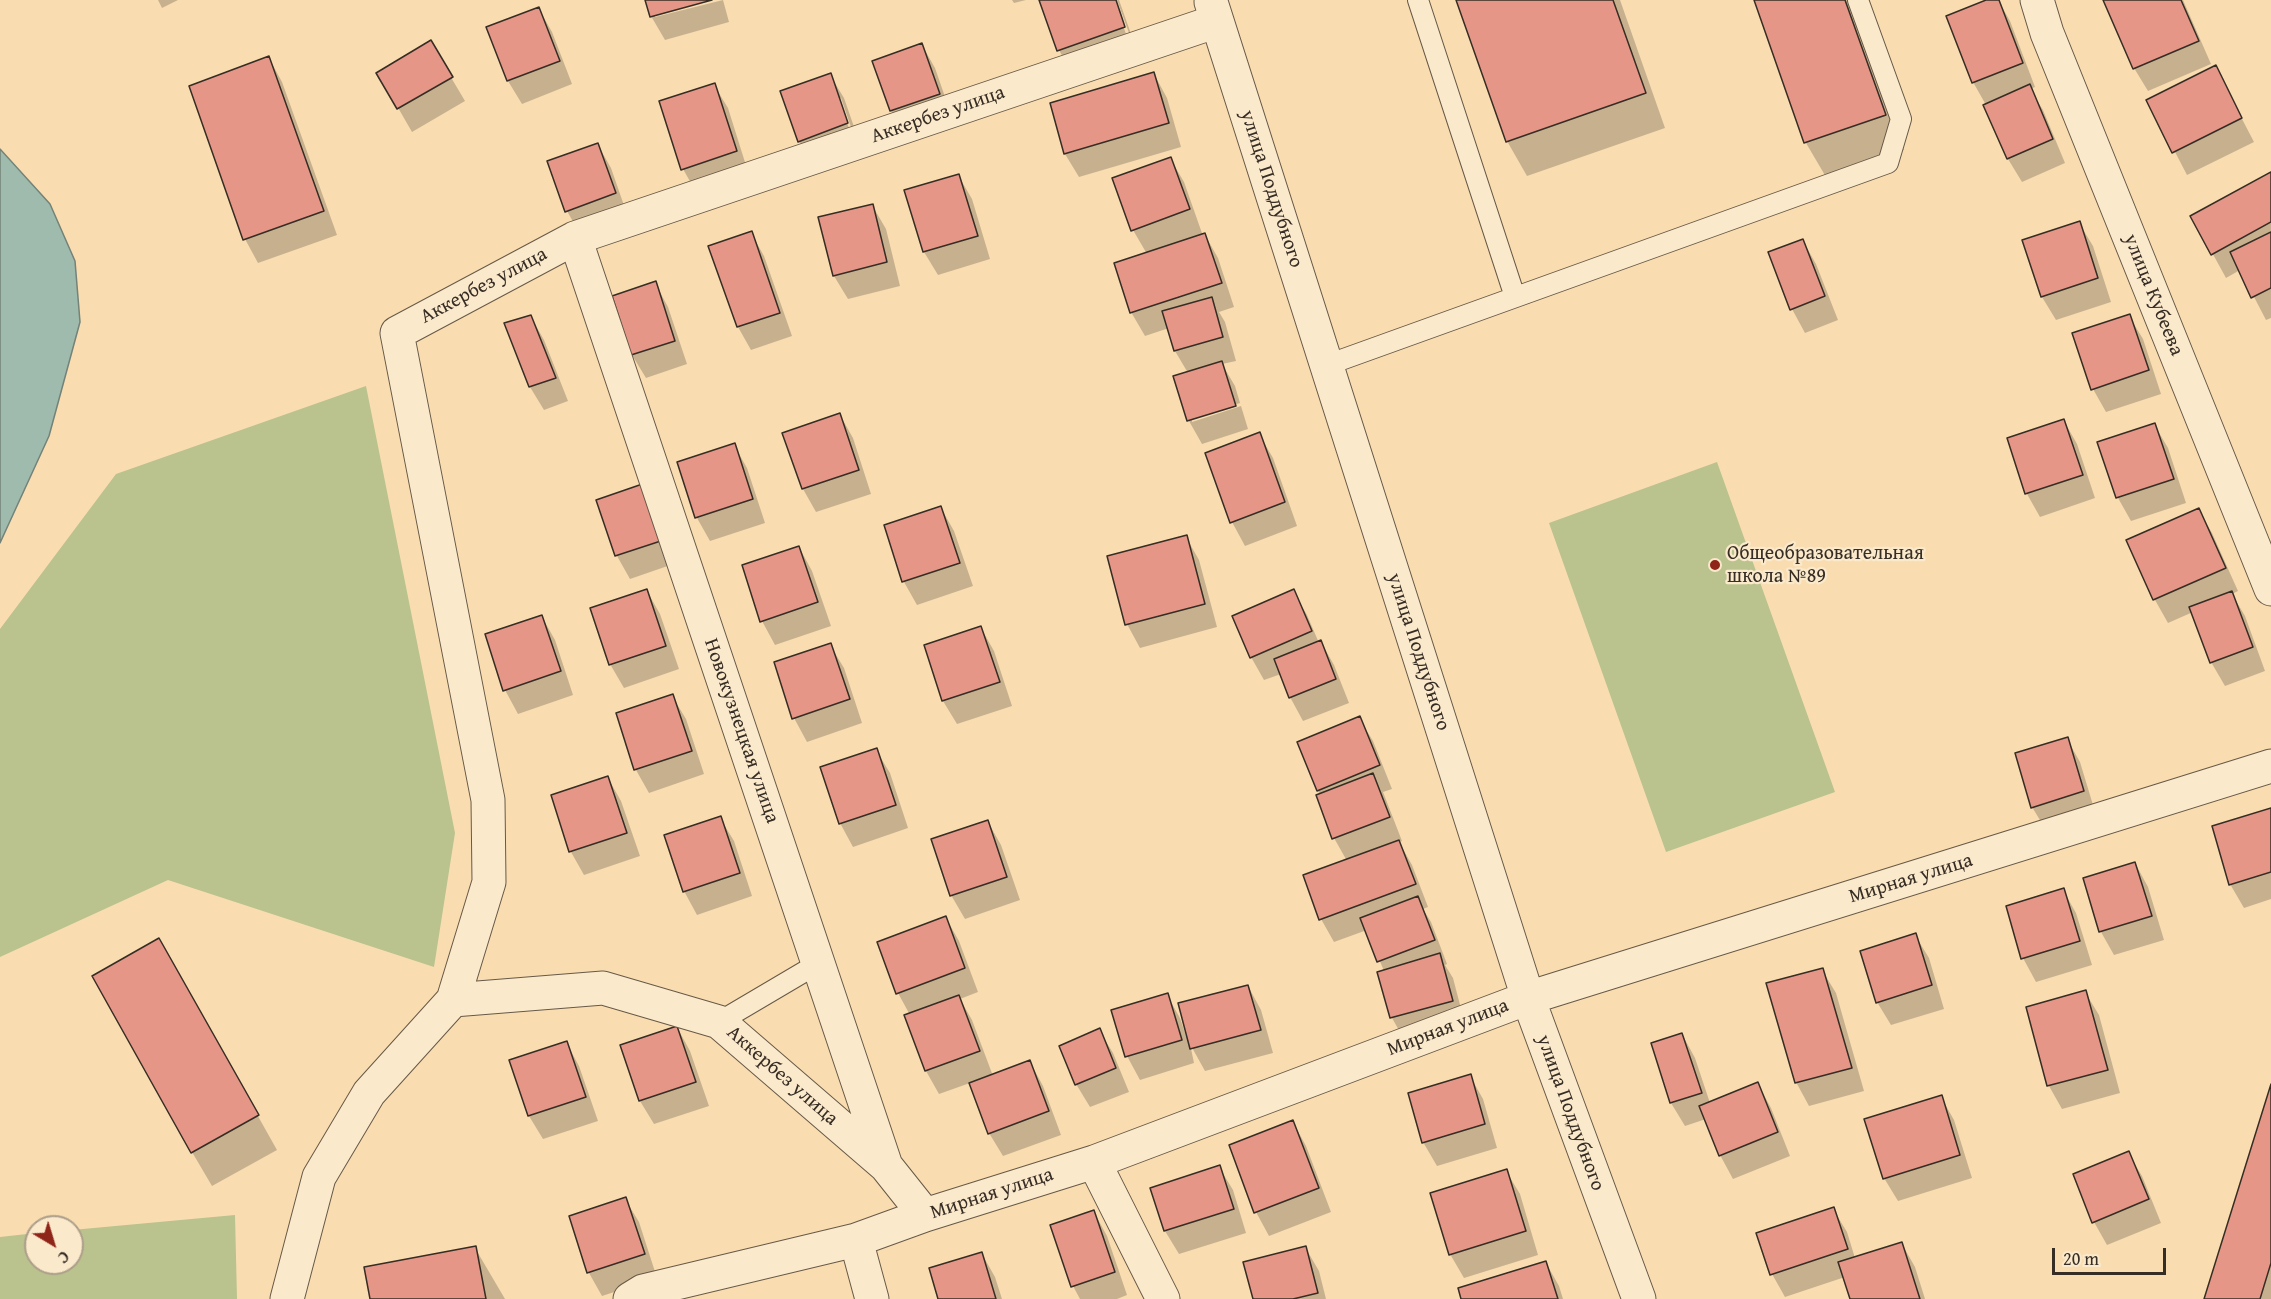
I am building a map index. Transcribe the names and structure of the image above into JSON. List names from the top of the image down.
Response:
{
  "streets": {
    "street": [
      "Аккербез улица",
      "улица Поддубного",
      "улица Кубеева",
      "Новокузнецкая улица",
      "Мирная улица"
    ]
  },
  "crossings": [
    ["Аккербез улица", "улица Поддубного"],
    ["Аккербез улица", "Новокузнецкая улица"],
    ["улица Поддубного", "Мирная улица"],
    ["Новокузнецкая улица", "Мирная улица"]
  ],
  "places": ["Общеобразовательная школа №89"],
  "scale_bar": "20 m",
  "north": "bottom right"
}
